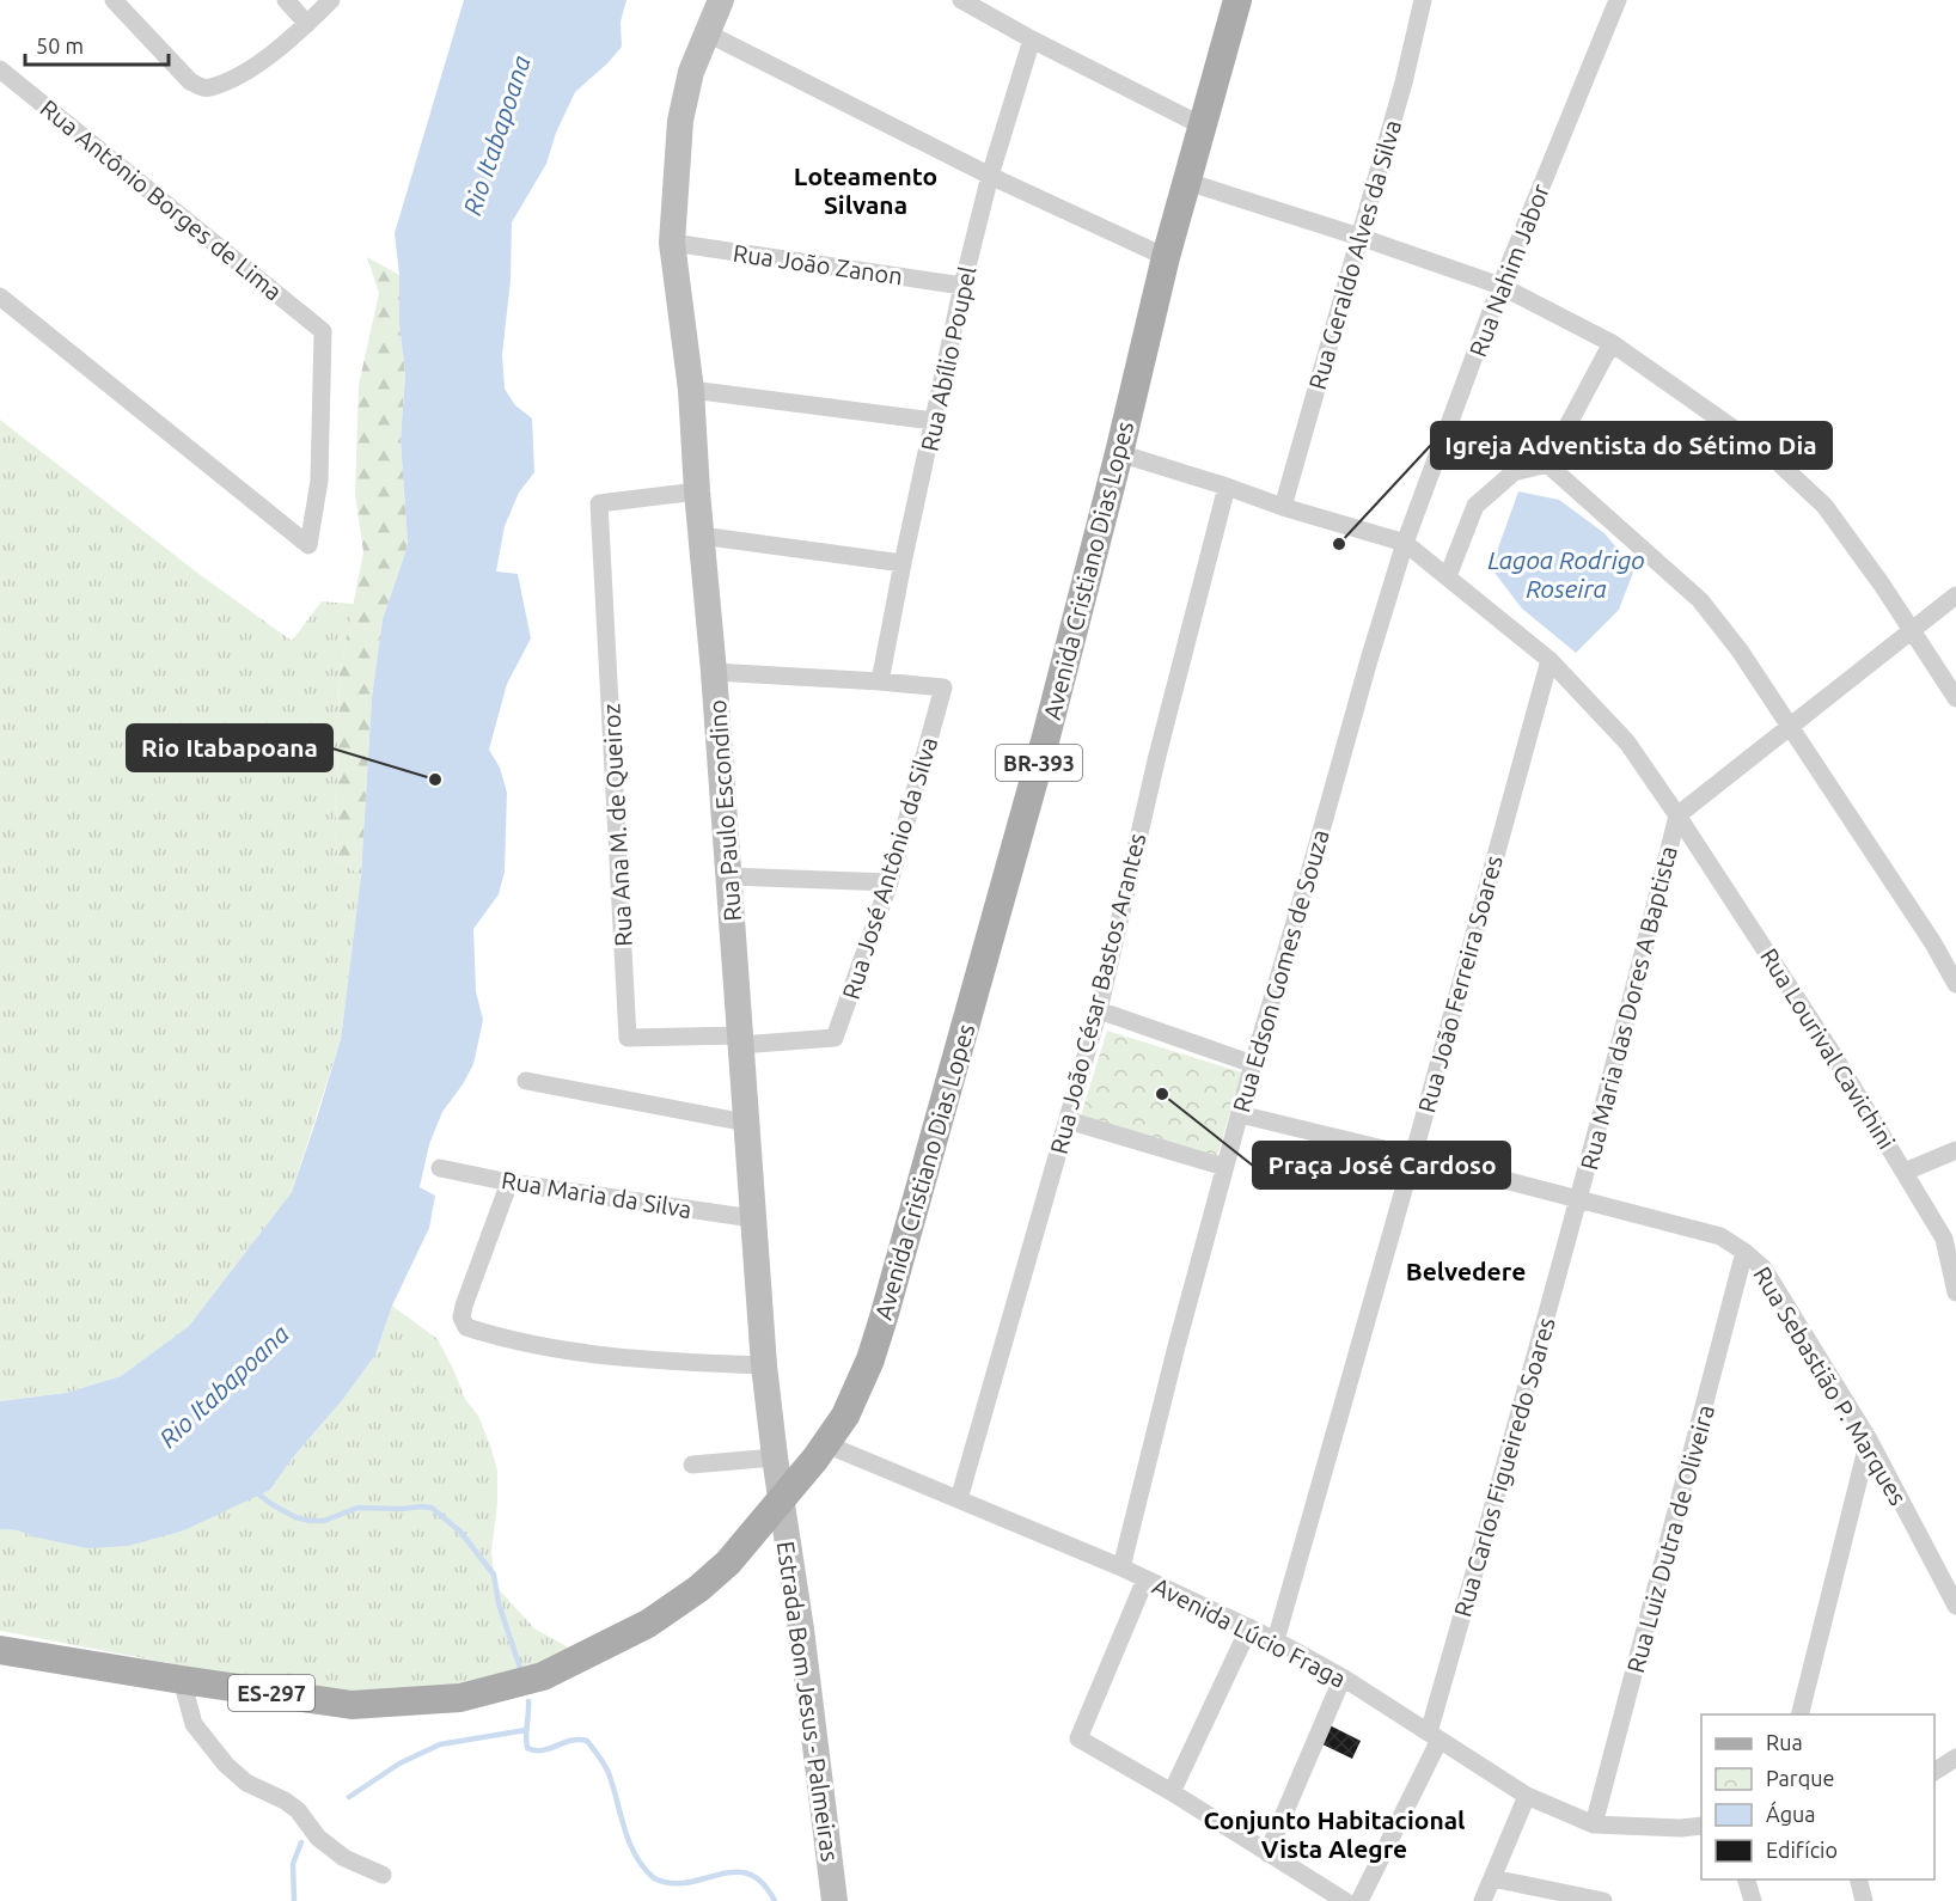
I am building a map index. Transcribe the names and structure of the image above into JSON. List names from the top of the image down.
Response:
{
  "streets": {
    "main road": [
      "Avenida Cristiano Dias Lopes",
      "BR-393",
      "Rua Paulo Escondino",
      "ES-297",
      "Estrada Bom Jesus - Palmeiras"
    ],
    "street": [
      "Rua Antônio Borges de Lima",
      "Rua Geraldo Alves da Silva",
      "Rua João Zanon",
      "Rua Nahim Jabor",
      "Rua Abílio Poupel",
      "Rua Ana M. de Queiroz",
      "Rua José Antônio da Silva",
      "Rua Edson Gomes de Souza",
      "Rua João Ferreira Soares",
      "Rua João César Bastos Arantes",
      "Rua Maria das Dores A Baptista",
      "Rua Lourival Cavichini",
      "Rua Maria da Silva",
      "Rua Sebastião P. Marques",
      "Rua Carlos Figueiredo Soares",
      "Rua Luiz Dutra de Oliveira",
      "Avenida Lúcio Fraga"
    ]
  },
  "crossings": [
    ["Rua João Zanon", "Rua Abílio Poupel"],
    ["Rua João Zanon", "Rua Paulo Escondino"],
    ["Rua Nahim Jabor", "Rua Edson Gomes de Souza"],
    ["Rua Nahim Jabor", "Rua Lourival Cavichini"],
    ["Rua Abílio Poupel", "Rua José Antônio da Silva"],
    ["Avenida Cristiano Dias Lopes", "Rua Paulo Escondino"],
    ["Avenida Cristiano Dias Lopes", "Avenida Lúcio Fraga"],
    ["Avenida Cristiano Dias Lopes", "Estrada Bom Jesus - Palmeiras"],
    ["Rua Paulo Escondino", "Rua Ana M. de Queiroz"],
    ["Rua Paulo Escondino", "Rua José Antônio da Silva"],
    ["Rua Paulo Escondino", "Rua Maria da Silva"],
    ["Rua Paulo Escondino", "Estrada Bom Jesus - Palmeiras"],
    ["Rua Ana M. de Queiroz", "Rua José Antônio da Silva"],
    ["Rua Edson Gomes de Souza", "Rua Lourival Cavichini"],
    ["Rua Edson Gomes de Souza", "Rua Sebastião P. Marques"],
    ["Rua Edson Gomes de Souza", "Avenida Lúcio Fraga"],
    ["Rua João Ferreira Soares", "Rua Lourival Cavichini"],
    ["Rua João Ferreira Soares", "Rua Sebastião P. Marques"],
    ["Rua João Ferreira Soares", "Avenida Lúcio Fraga"],
    ["Rua João César Bastos Arantes", "Avenida Lúcio Fraga"],
    ["Rua Maria das Dores A Baptista", "Rua Lourival Cavichini"],
    ["Rua Maria das Dores A Baptista", "Rua Sebastião P. Marques"],
    ["Rua Maria das Dores A Baptista", "Rua Carlos Figueiredo Soares"],
    ["Rua Sebastião P. Marques", "Rua Carlos Figueiredo Soares"],
    ["Rua Sebastião P. Marques", "Rua Luiz Dutra de Oliveira"],
    ["Rua Carlos Figueiredo Soares", "Avenida Lúcio Fraga"],
    ["Rua Luiz Dutra de Oliveira", "Avenida Lúcio Fraga"]
  ],
  "districts": ["Loteamento Silvana", "Belvedere", "Conjunto Habitacional Vista Alegre"],
  "water": ["Rio Itabapoana", "Lagoa Rodrigo Roseira"],
  "places": ["Igreja Adventista do Sétimo Dia", "Rio Itabapoana", "Praça José Cardoso"],
  "legend": [
    "Rua",
    "Parque",
    "Água",
    "Edifício"
  ],
  "scale_bar": "50 m"
}
